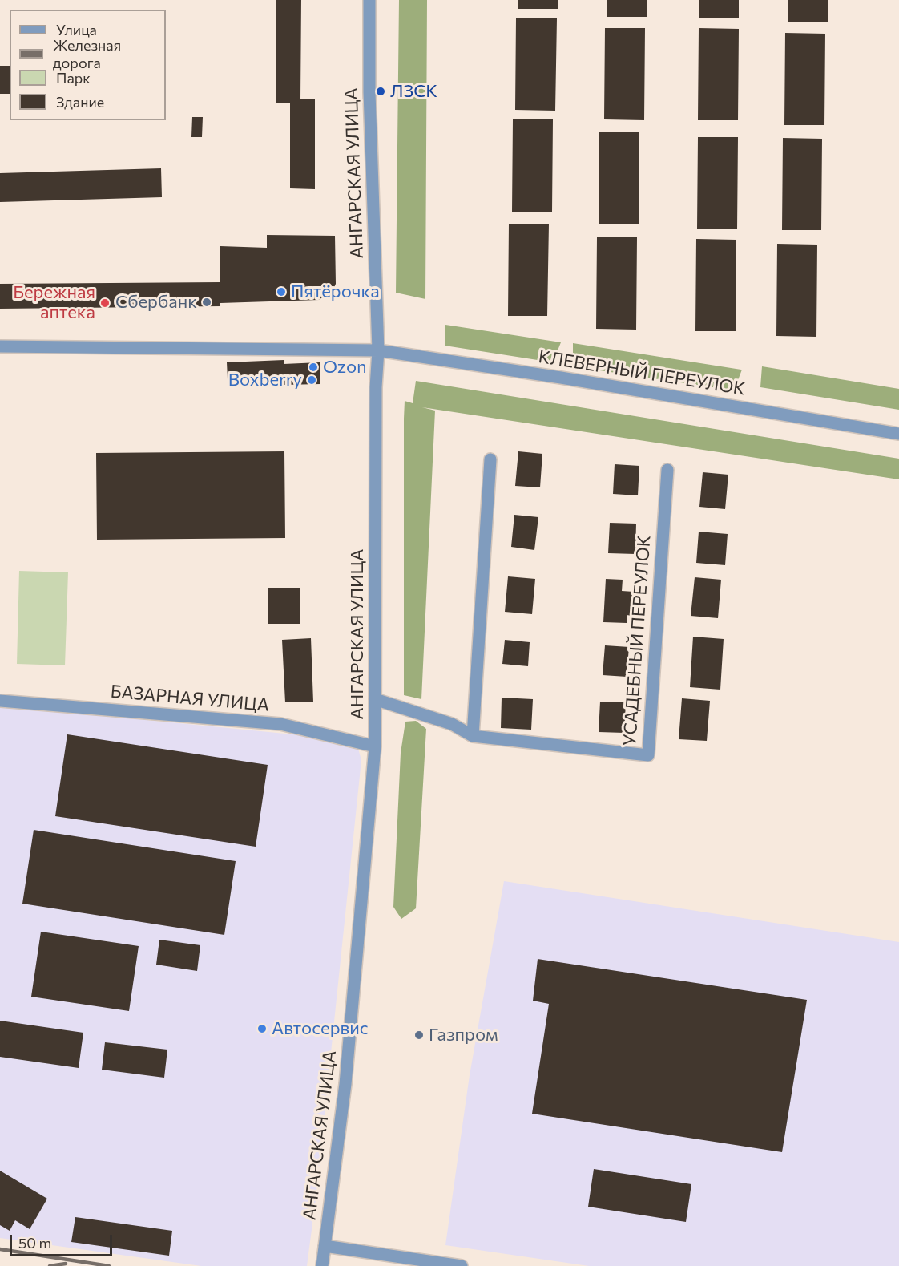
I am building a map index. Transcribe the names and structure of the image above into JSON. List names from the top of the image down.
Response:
{
  "streets": {
    "street": [
      "АНГАРСКАЯ УЛИЦА",
      "КЛЕВЕРНЫЙ ПЕРЕУЛОК",
      "УСАДЕБНЫЙ ПЕРЕУЛОК",
      "БАЗАРНАЯ УЛИЦА"
    ]
  },
  "crossings": [
    ["АНГАРСКАЯ УЛИЦА", "КЛЕВЕРНЫЙ ПЕРЕУЛОК"],
    ["АНГАРСКАЯ УЛИЦА", "УСАДЕБНЫЙ ПЕРЕУЛОК"],
    ["АНГАРСКАЯ УЛИЦА", "БАЗАРНАЯ УЛИЦА"]
  ],
  "places": [
    "ЛЗСК",
    "Пятёрочка",
    "Сбербанк",
    "Бережная аптека",
    "Ozon",
    "Boxberry",
    "Автосервис",
    "Газпром"
  ],
  "legend": [
    "Улица",
    "Железная дорога",
    "Парк",
    "Здание"
  ],
  "scale_bar": "50 m"
}
